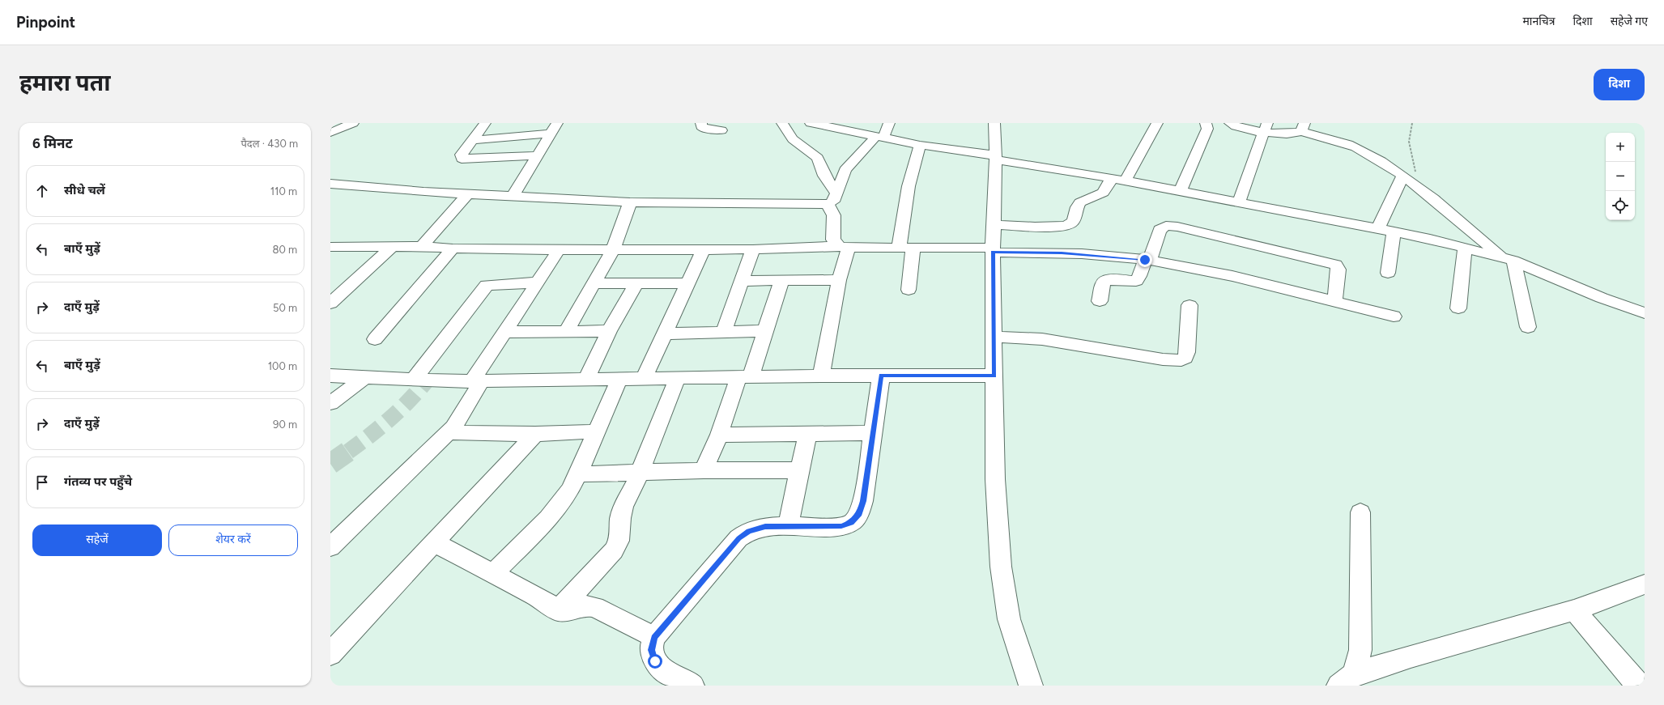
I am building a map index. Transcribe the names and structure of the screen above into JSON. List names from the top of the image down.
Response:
{
  "page": {
    "header": "Pinpoint",
    "nav": ["मानचित्र", "दिशा", "सहेजे गए"],
    "title": "हमारा पता",
    "buttons": [
      "दिशा",
      ["सहेजें", "शेयर करें"]
    ],
    "heading": ["6 मिनट", "पैदल · 430 m"],
    "map_buttons": ["+", "−"],
    "list": [
      ["सीधे चलें", "110 m"],
      ["बाएँ मुड़ें", "80 m"],
      ["दाएँ मुड़ें", "50 m"],
      ["बाएँ मुड़ें", "100 m"],
      ["दाएँ मुड़ें", "90 m"],
      "गंतव्य पर पहुँचे"
    ]
  }
}
